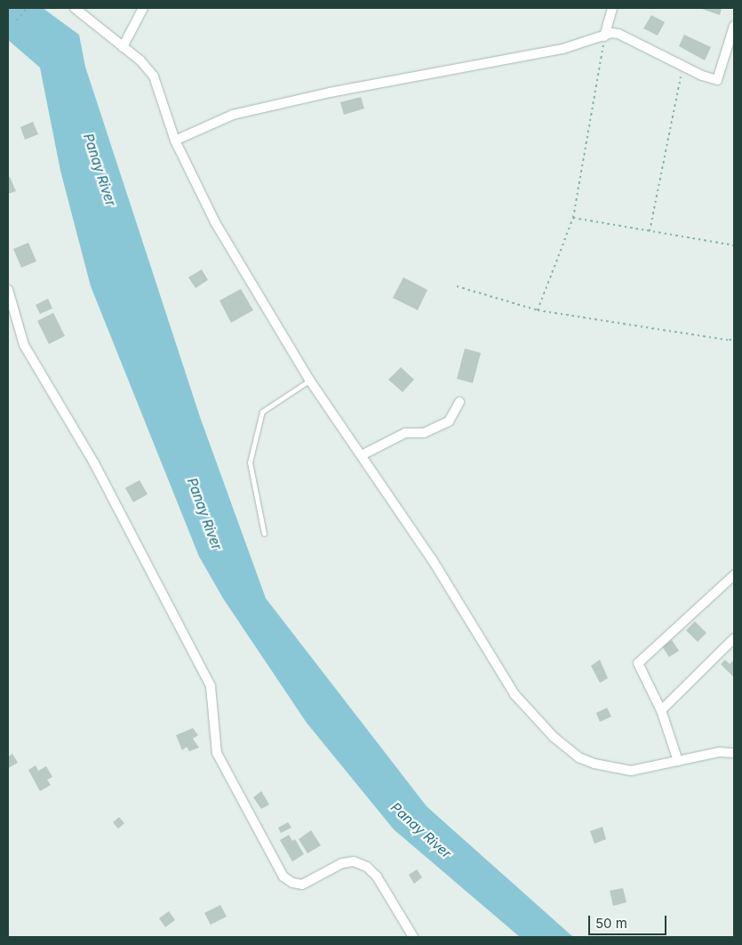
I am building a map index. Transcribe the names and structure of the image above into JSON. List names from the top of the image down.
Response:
{
  "water": ["Panay River"],
  "scale_bar": "50 m"
}
